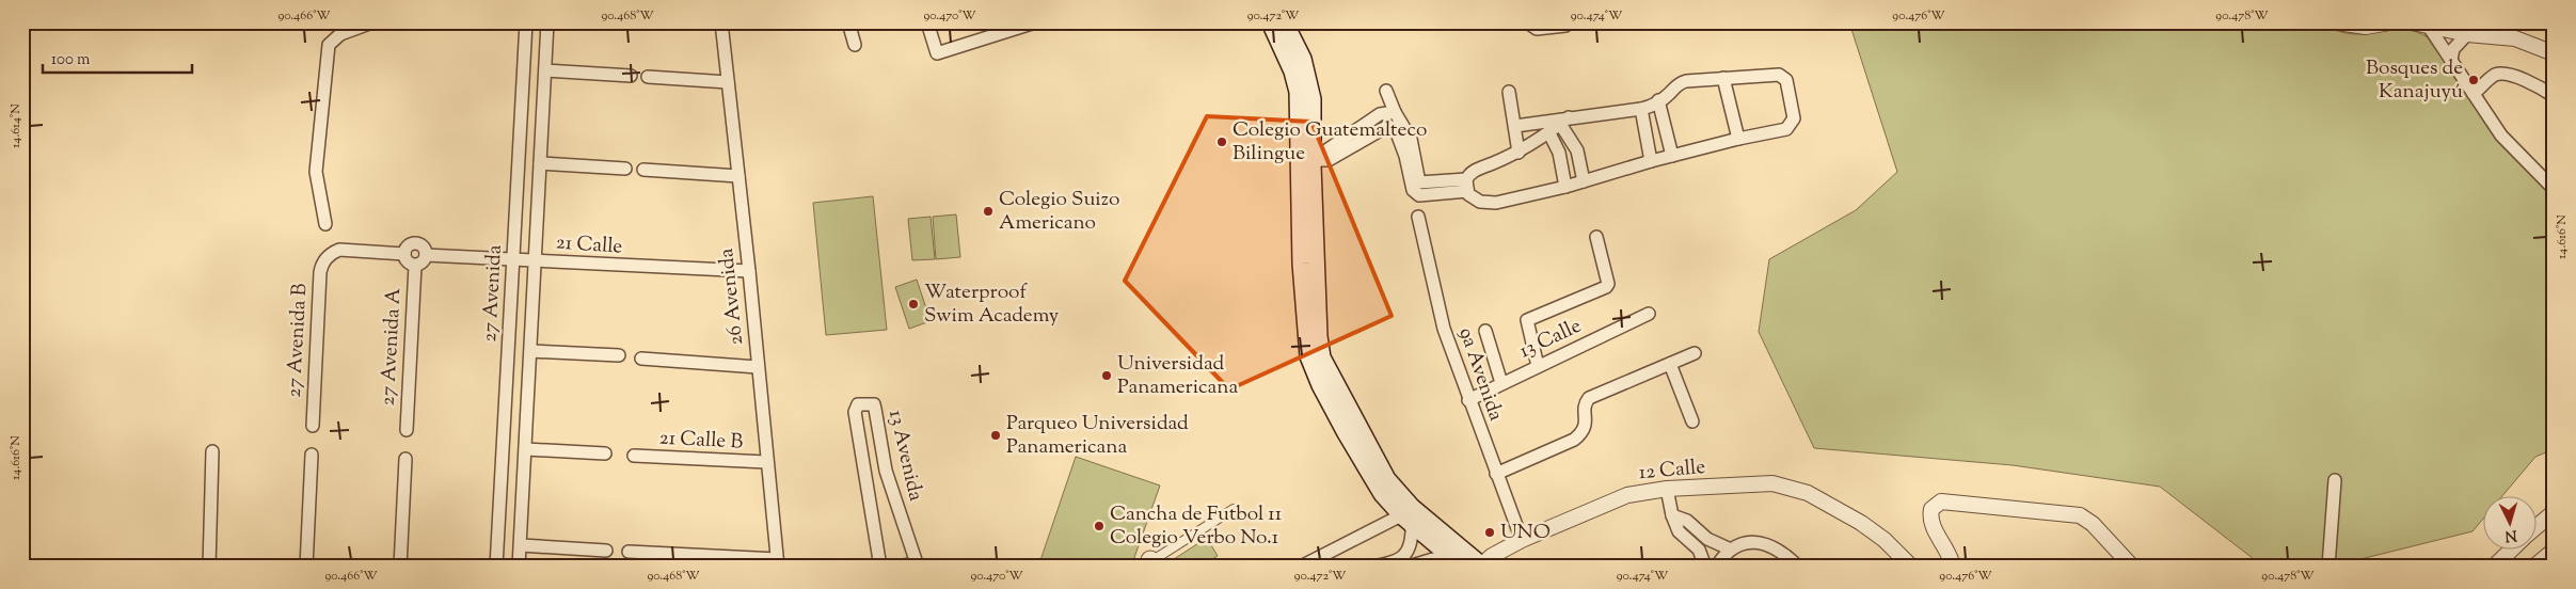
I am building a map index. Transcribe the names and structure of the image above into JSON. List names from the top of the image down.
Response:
{
  "streets": {
    "street": [
      "21 Calle",
      "27 Avenida",
      "26 Avenida",
      "13 Calle",
      "27 Avenida B",
      "27 Avenida A",
      "9a Avenida",
      "21 Calle B",
      "13 Avenida",
      "12 Calle"
    ]
  },
  "crossings": [
    ["21 Calle", "27 Avenida"],
    ["21 Calle", "26 Avenida"],
    ["21 Calle", "27 Avenida B"],
    ["21 Calle", "27 Avenida A"],
    ["26 Avenida", "21 Calle B"],
    ["13 Calle", "9a Avenida"],
    ["27 Avenida B", "27 Avenida A"],
    ["9a Avenida", "12 Calle"]
  ],
  "places": [
    "Bosques de Kanajuyú",
    "Colegio Guatemalteco Bilingue",
    "Colegio Suizo Americano",
    "Waterproof Swim Academy",
    "Universidad Panamericana",
    "Parqueo Universidad Panamericana",
    "Cancha de Futbol 11 Colegio Verbo No.1",
    "UNO"
  ],
  "scale_bar": "100 m",
  "north": "bottom",
  "coordinates": [
    "90.466°W",
    "90.468°W",
    "90.470°W",
    "90.472°W",
    "90.474°W",
    "90.476°W",
    "90.478°W",
    "14.614°N",
    "14.616°N"
  ]
}
